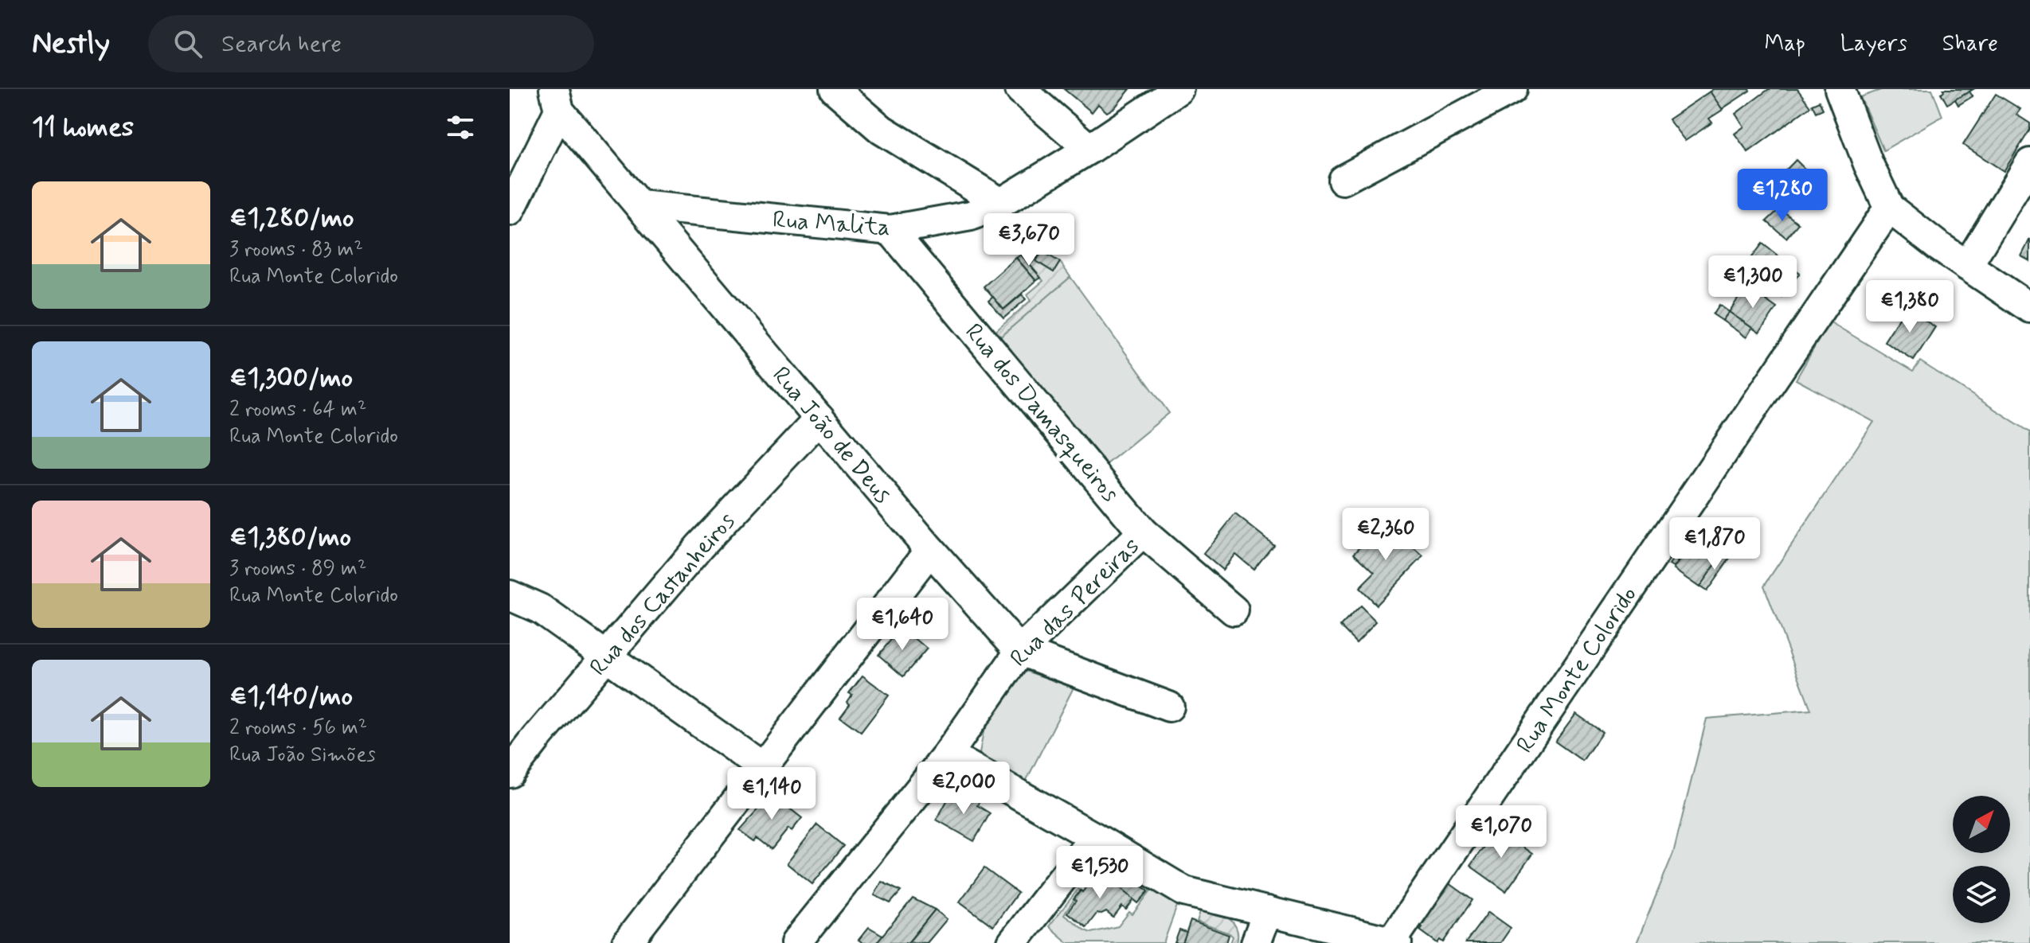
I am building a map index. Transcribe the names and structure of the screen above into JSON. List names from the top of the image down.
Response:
{
  "streets": {
    "street": [
      "Rua Malita",
      "Rua dos Damasqueiros",
      "Rua João de Deus",
      "Rua dos Castanheiros",
      "Rua das Pereiras",
      "Rua Monte Colorido"
    ]
  },
  "crossings": [
    ["Rua Malita", "Rua dos Damasqueiros"],
    ["Rua Malita", "Rua João de Deus"],
    ["Rua dos Damasqueiros", "Rua das Pereiras"],
    ["Rua João de Deus", "Rua dos Castanheiros"],
    ["Rua João de Deus", "Rua das Pereiras"]
  ],
  "north": "top right",
  "page": {
    "header": "Nestly",
    "search": "Search here",
    "nav": ["Map", "Layers", "Share"],
    "heading": "11 homes",
    "list": [
      {
        "name": "€1,280/mo",
        "note": "3 rooms · 83 m² · Rua Monte Colorido"
      },
      {
        "name": "€1,300/mo",
        "note": "2 rooms · 64 m² · Rua Monte Colorido"
      },
      {
        "name": "€1,380/mo",
        "note": "3 rooms · 89 m² · Rua Monte Colorido"
      },
      {
        "name": "€1,140/mo",
        "note": "2 rooms · 56 m² · Rua João Simões"
      }
    ],
    "price": [
      "€1,280",
      "€3,670",
      "€1,300",
      "€1,380",
      "€2,360",
      "€1,870",
      "€1,640",
      "€2,000",
      "€1,140",
      "€1,070",
      "€1,530"
    ]
  }
}
